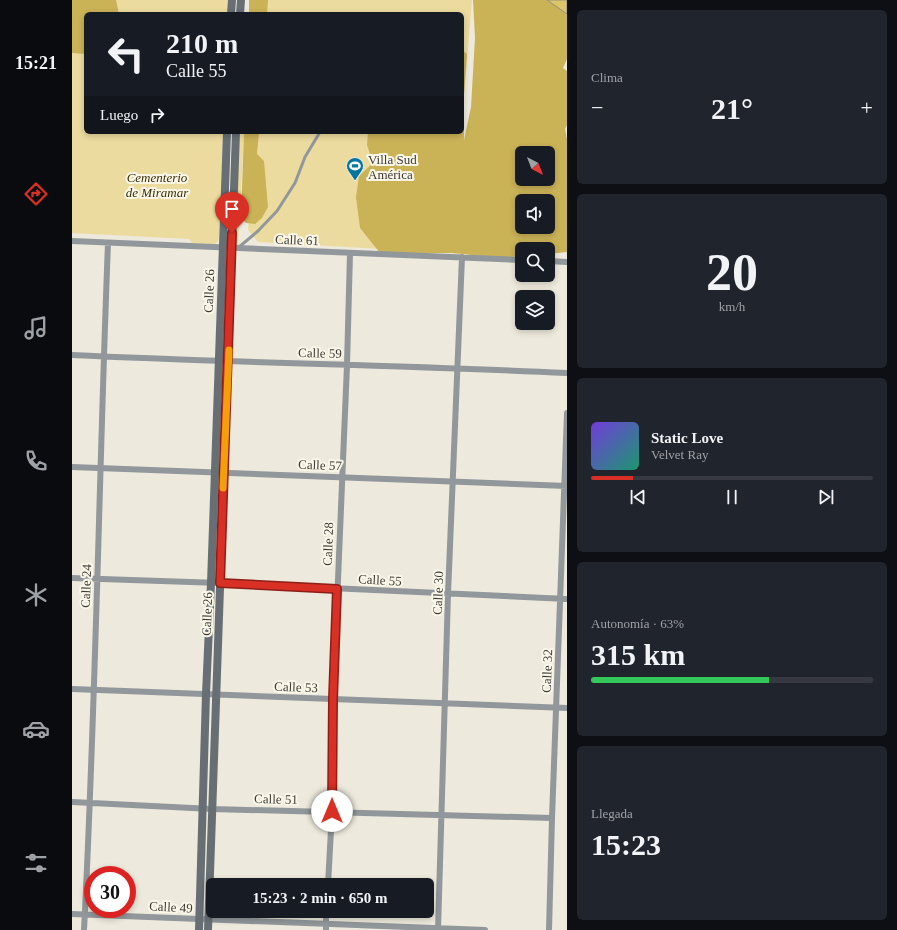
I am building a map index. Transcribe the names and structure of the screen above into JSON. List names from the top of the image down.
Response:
{
  "streets": {
    "main road": ["Calle 26"],
    "street": [
      "Calle 61",
      "Calle 59",
      "Calle 57",
      "Calle 28",
      "Calle 55",
      "Calle 24",
      "Calle 30",
      "Calle 32",
      "Calle 53",
      "Calle 51",
      "Calle 49"
    ]
  },
  "crossings": [
    ["Calle 61", "Calle 26"],
    ["Calle 61", "Calle 28"],
    ["Calle 61", "Calle 24"],
    ["Calle 61", "Calle 30"],
    ["Calle 26", "Calle 59"],
    ["Calle 26", "Calle 57"],
    ["Calle 26", "Calle 55"],
    ["Calle 26", "Calle 53"],
    ["Calle 26", "Calle 51"],
    ["Calle 26", "Calle 49"],
    ["Calle 59", "Calle 28"],
    ["Calle 59", "Calle 24"],
    ["Calle 59", "Calle 30"],
    ["Calle 57", "Calle 28"],
    ["Calle 57", "Calle 24"],
    ["Calle 57", "Calle 30"],
    ["Calle 57", "Calle 32"],
    ["Calle 28", "Calle 55"],
    ["Calle 28", "Calle 53"],
    ["Calle 28", "Calle 51"],
    ["Calle 55", "Calle 24"],
    ["Calle 55", "Calle 30"],
    ["Calle 55", "Calle 32"],
    ["Calle 24", "Calle 53"],
    ["Calle 24", "Calle 51"],
    ["Calle 30", "Calle 53"],
    ["Calle 30", "Calle 51"],
    ["Calle 30", "Calle 49"],
    ["Calle 32", "Calle 53"],
    ["Calle 32", "Calle 51"]
  ],
  "parks": ["Cementerio de Miramar"],
  "places": {
    "sports": ["Villa Sud América"]
  },
  "north": "bottom right",
  "page": {
    "tabs": "15:21",
    "tile": [
      "Clima",
      ["20", "km/h"],
      ["Autonomía · 63%", "315 km"],
      ["Llegada", "15:23"]
    ],
    "turn": ["210 m", "Calle 55"],
    "heat": ["−", "21°", "+"],
    "then": "Luego",
    "song": ["Static Love", "Velvet Ray"],
    "limit": "30",
    "trip": "15:23 · 2 min · 650 m"
  }
}
